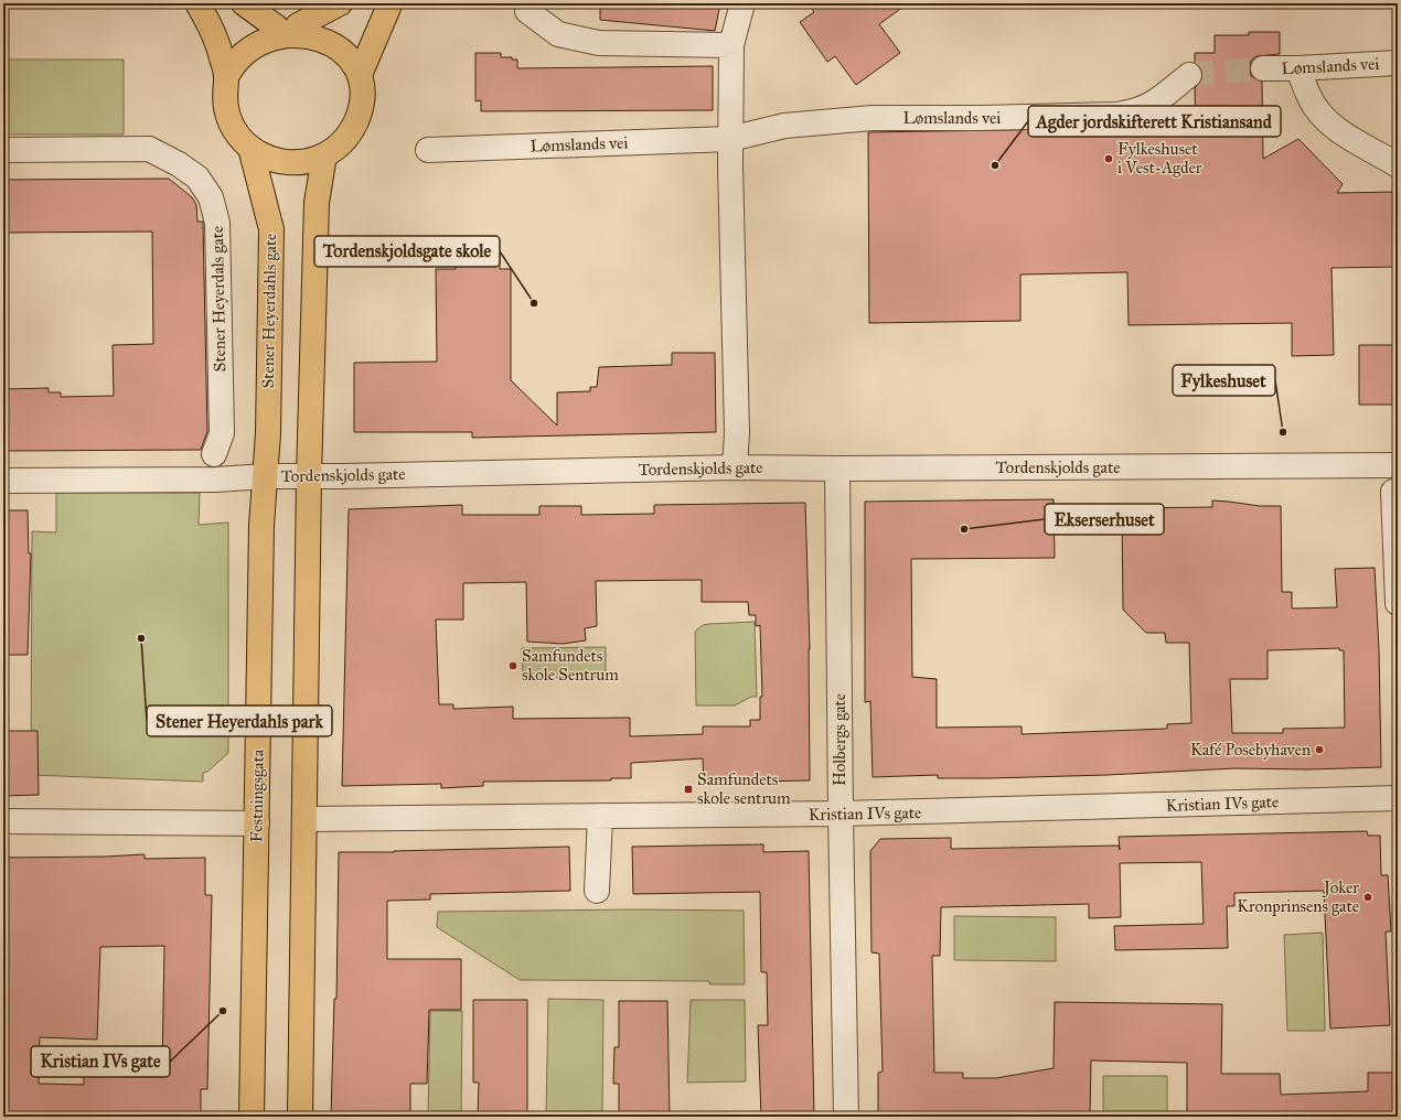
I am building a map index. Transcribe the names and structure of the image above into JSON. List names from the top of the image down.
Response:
{
  "streets": {
    "main road": ["Stener Heyerdahls gate", "Festningsgata"],
    "street": [
      "Lømslands vei",
      "Stener Heyerdals gate",
      "Tordenskjolds gate",
      "Holbergs gate",
      "Kristian IVs gate"
    ]
  },
  "crossings": [
    ["Stener Heyerdahls gate", "Tordenskjolds gate"],
    ["Stener Heyerdahls gate", "Festningsgata"],
    ["Tordenskjolds gate", "Holbergs gate"],
    ["Tordenskjolds gate", "Festningsgata"],
    ["Holbergs gate", "Kristian IVs gate"]
  ],
  "places": {
    "other": [
      "Fylkeshuset i Vest-Agder",
      "Agder jordskifterett Kristiansand",
      "Tordenskjoldsgate skole",
      "Fylkeshuset",
      "Ekserserhuset",
      "Stener Heyerdahls park",
      "Samfundets skole Sentrum",
      "Kafé Posebyhaven",
      "Joker Kronprinsens gate",
      "Kristian IVs gate"
    ],
    "transit": ["Samfundets skole sentrum"]
  }
}
